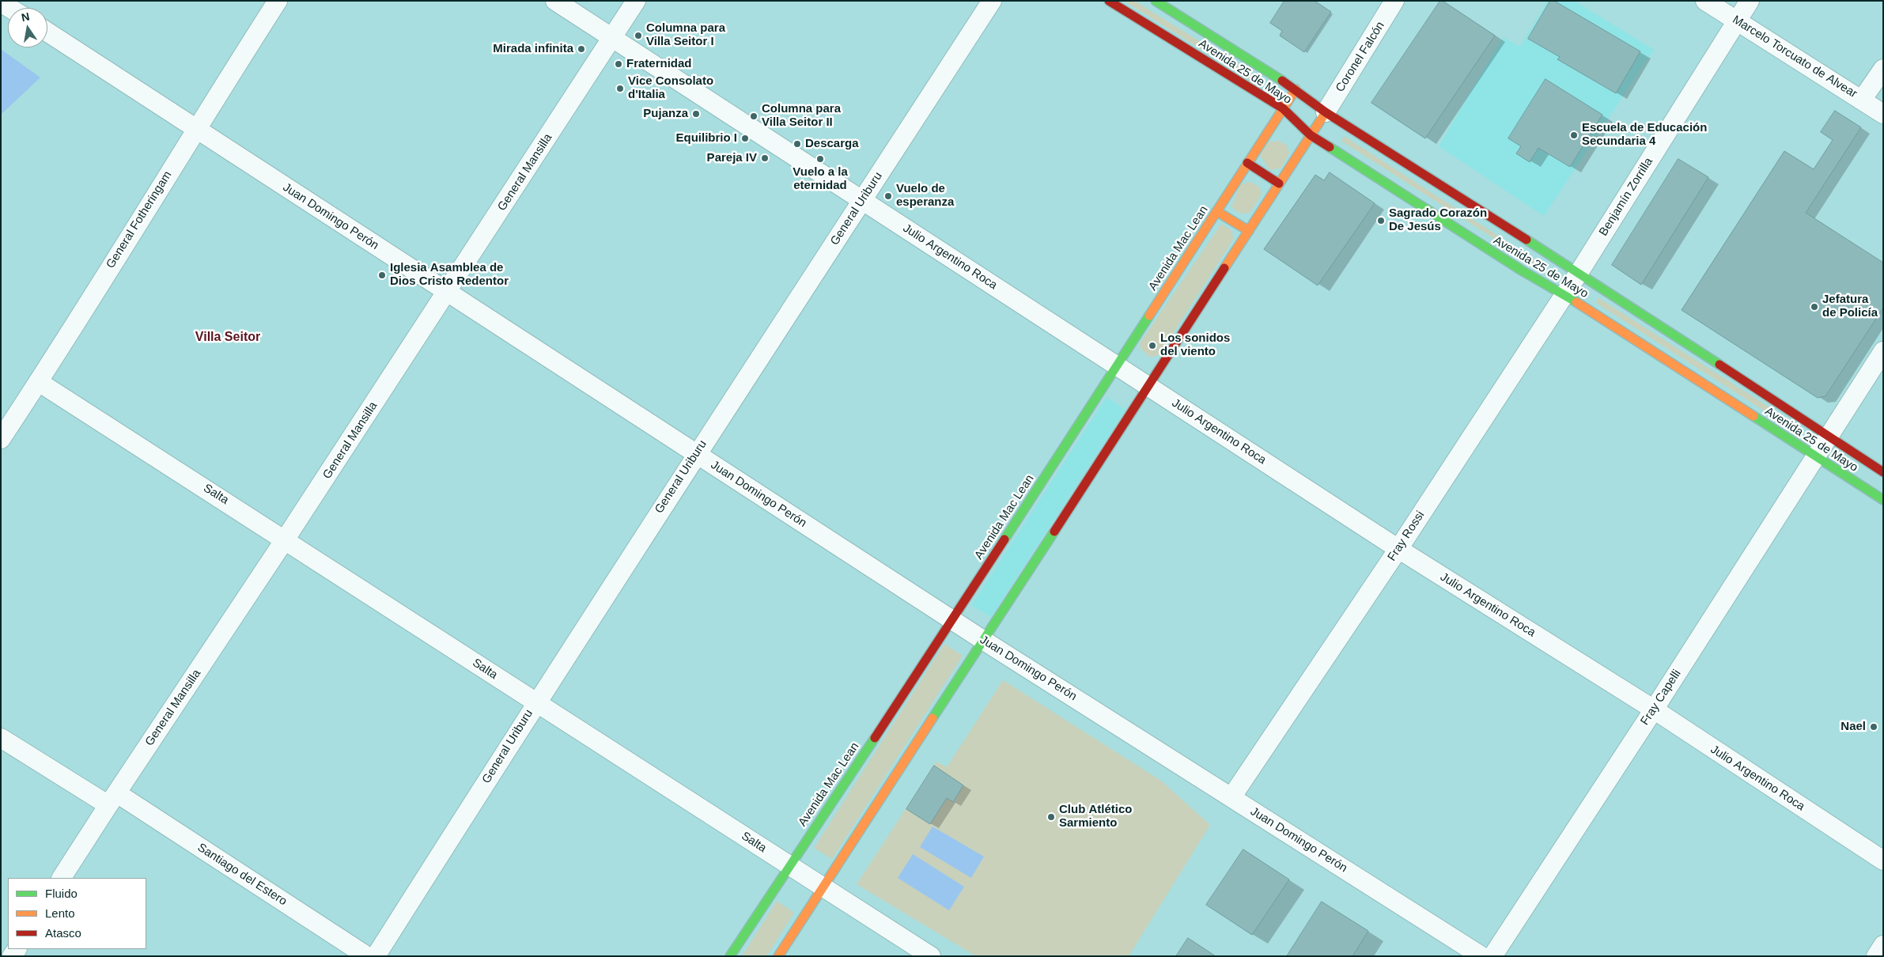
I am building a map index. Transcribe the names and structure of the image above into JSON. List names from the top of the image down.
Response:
{
  "streets": {
    "main road": ["Avenida 25 de Mayo", "Avenida Mac Lean"],
    "street": [
      "Coronel Falcón",
      "Marcelo Torcuato de Alvear",
      "General Mansilla",
      "Benjamín Zorrilla",
      "General Uriburu",
      "Juan Domingo Perón",
      "General Fotheringam",
      "Julio Argentino Roca",
      "Salta",
      "Fray Rossi",
      "Fray Capelli",
      "Santiago del Estero"
    ]
  },
  "crossings": [
    ["Coronel Falcón", "Avenida 25 de Mayo"],
    ["Marcelo Torcuato de Alvear", "Benjamín Zorrilla"],
    ["Avenida 25 de Mayo", "Benjamín Zorrilla"],
    ["Avenida 25 de Mayo", "Avenida Mac Lean"],
    ["Avenida 25 de Mayo", "Fray Rossi"],
    ["Avenida 25 de Mayo", "Fray Capelli"],
    ["General Mansilla", "Juan Domingo Perón"],
    ["General Mansilla", "Julio Argentino Roca"],
    ["General Mansilla", "Salta"],
    ["General Mansilla", "Santiago del Estero"],
    ["Benjamín Zorrilla", "Fray Rossi"],
    ["General Uriburu", "Juan Domingo Perón"],
    ["General Uriburu", "Julio Argentino Roca"],
    ["General Uriburu", "Salta"],
    ["Juan Domingo Perón", "General Fotheringam"],
    ["Juan Domingo Perón", "Avenida Mac Lean"],
    ["Juan Domingo Perón", "Fray Rossi"],
    ["General Fotheringam", "Salta"],
    ["Avenida Mac Lean", "Julio Argentino Roca"],
    ["Avenida Mac Lean", "Salta"],
    ["Julio Argentino Roca", "Fray Rossi"],
    ["Julio Argentino Roca", "Fray Capelli"]
  ],
  "districts": ["Villa Seitor"],
  "places": [
    "Columna para Villa Seitor I",
    "Mirada infinita",
    "Fraternidad",
    "Vice Consolato d'Italia",
    "Pujanza",
    "Columna para Villa Seitor II",
    "Escuela de Educación Secundaria 4",
    "Equilibrio I",
    "Descarga",
    "Pareja IV",
    "Vuelo a la eternidad",
    "Vuelo de esperanza",
    "Sagrado Corazón De Jesús",
    "Iglesia Asamblea de Dios Cristo Redentor",
    "Jefatura de Policía",
    "Los sonidos del viento",
    "Nael",
    "Club Atlético Sarmiento"
  ],
  "legend": ["Fluido", "Lento", "Atasco"],
  "north": "top"
}
